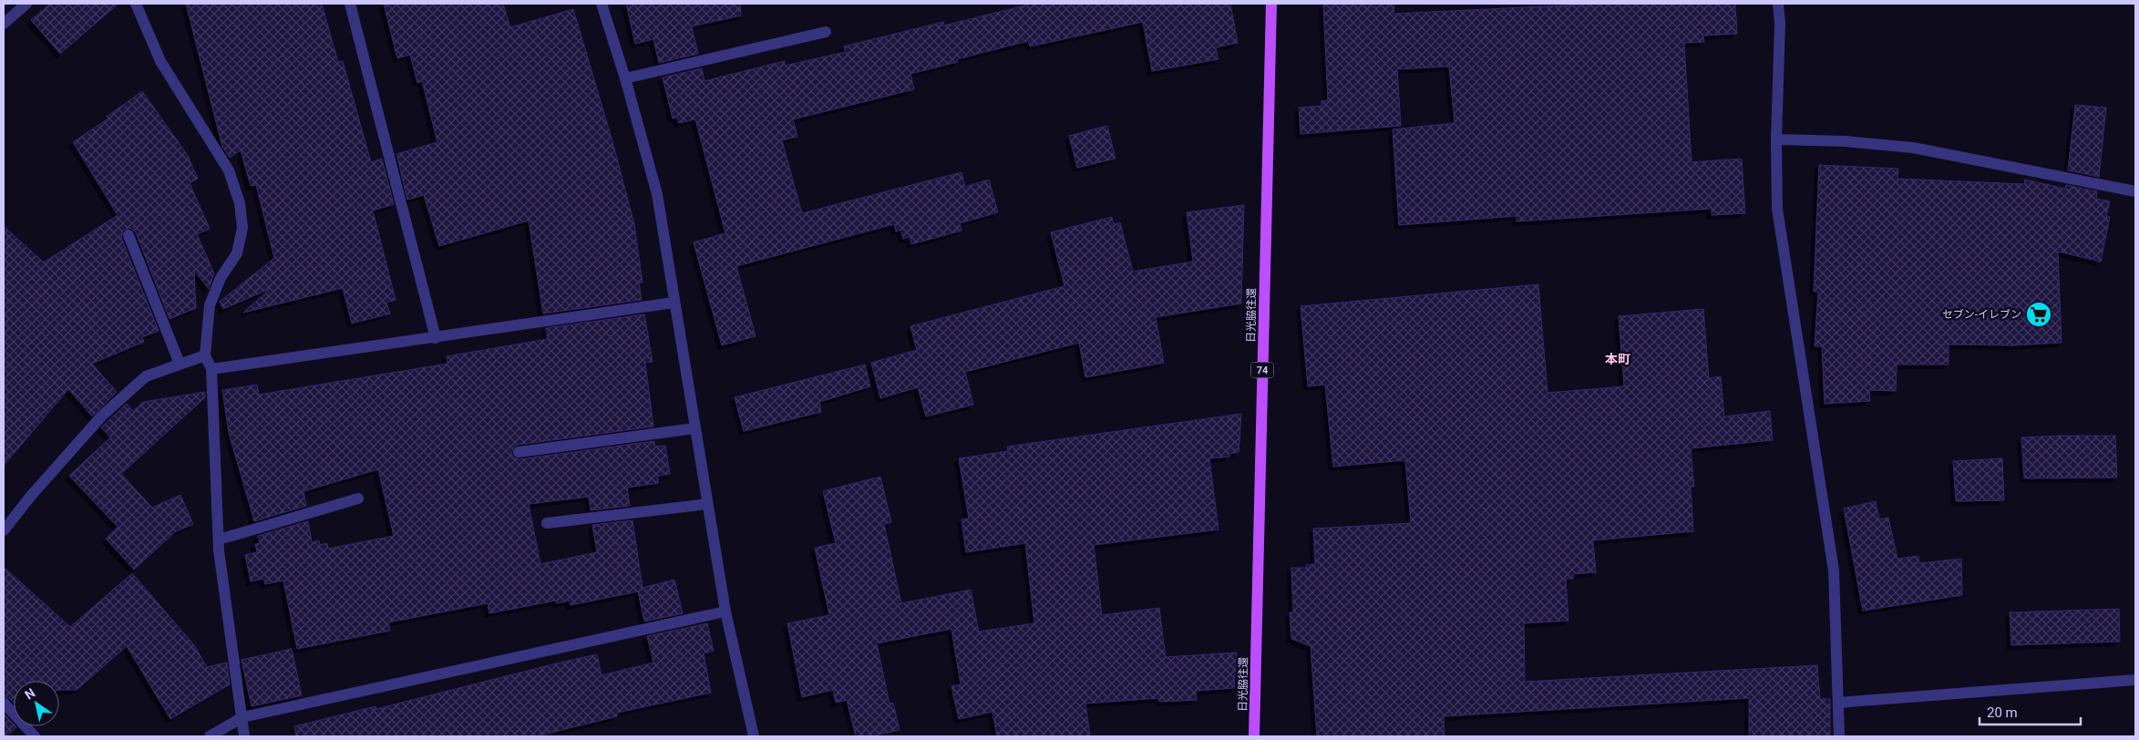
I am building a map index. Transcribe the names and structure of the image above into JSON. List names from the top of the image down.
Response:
{
  "streets": {
    "main road": ["日光脇往還", "74"]
  },
  "districts": ["本町"],
  "places": {
    "supermarket": ["セブン-イレブン"]
  },
  "scale_bar": "20 m",
  "north": "top left"
}
